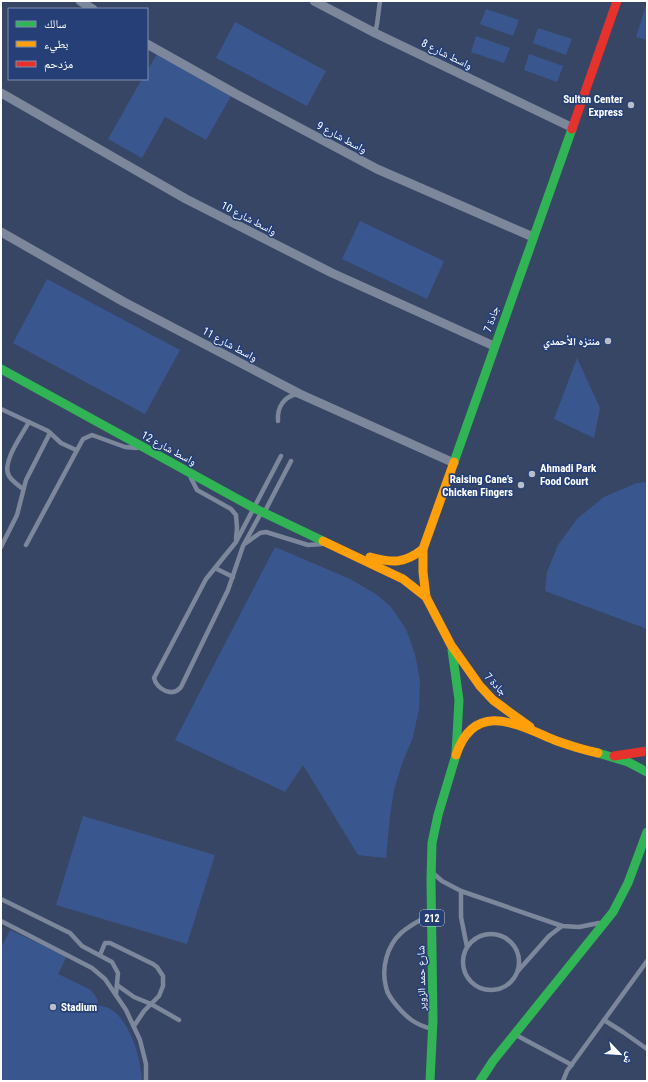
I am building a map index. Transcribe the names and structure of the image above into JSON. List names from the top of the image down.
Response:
{
  "streets": {
    "main road": [
      "جادة 7",
      "واسط شارع 12",
      "212",
      "شارع حمد الزوير"
    ],
    "street": [
      "واسط شارع 8",
      "واسط شارع 9",
      "واسط شارع 10",
      "واسط شارع 11"
    ]
  },
  "crossings": [
    ["واسط شارع 8", "جادة 7"],
    ["واسط شارع 9", "جادة 7"],
    ["واسط شارع 10", "جادة 7"],
    ["جادة 7", "واسط شارع 11"],
    ["جادة 7", "واسط شارع 12"],
    ["جادة 7", "212"],
    ["جادة 7", "شارع حمد الزوير"],
    ["212", "شارع حمد الزوير"]
  ],
  "places": [
    "Sultan Center Express",
    "منتزه الأحمدي",
    "Ahmadi Park Food Court",
    "Raising Cane’s Chicken Fingers",
    "Stadium"
  ],
  "legend": ["سالك", "بطيء", "مزدحم"],
  "north": "bottom right"
}
